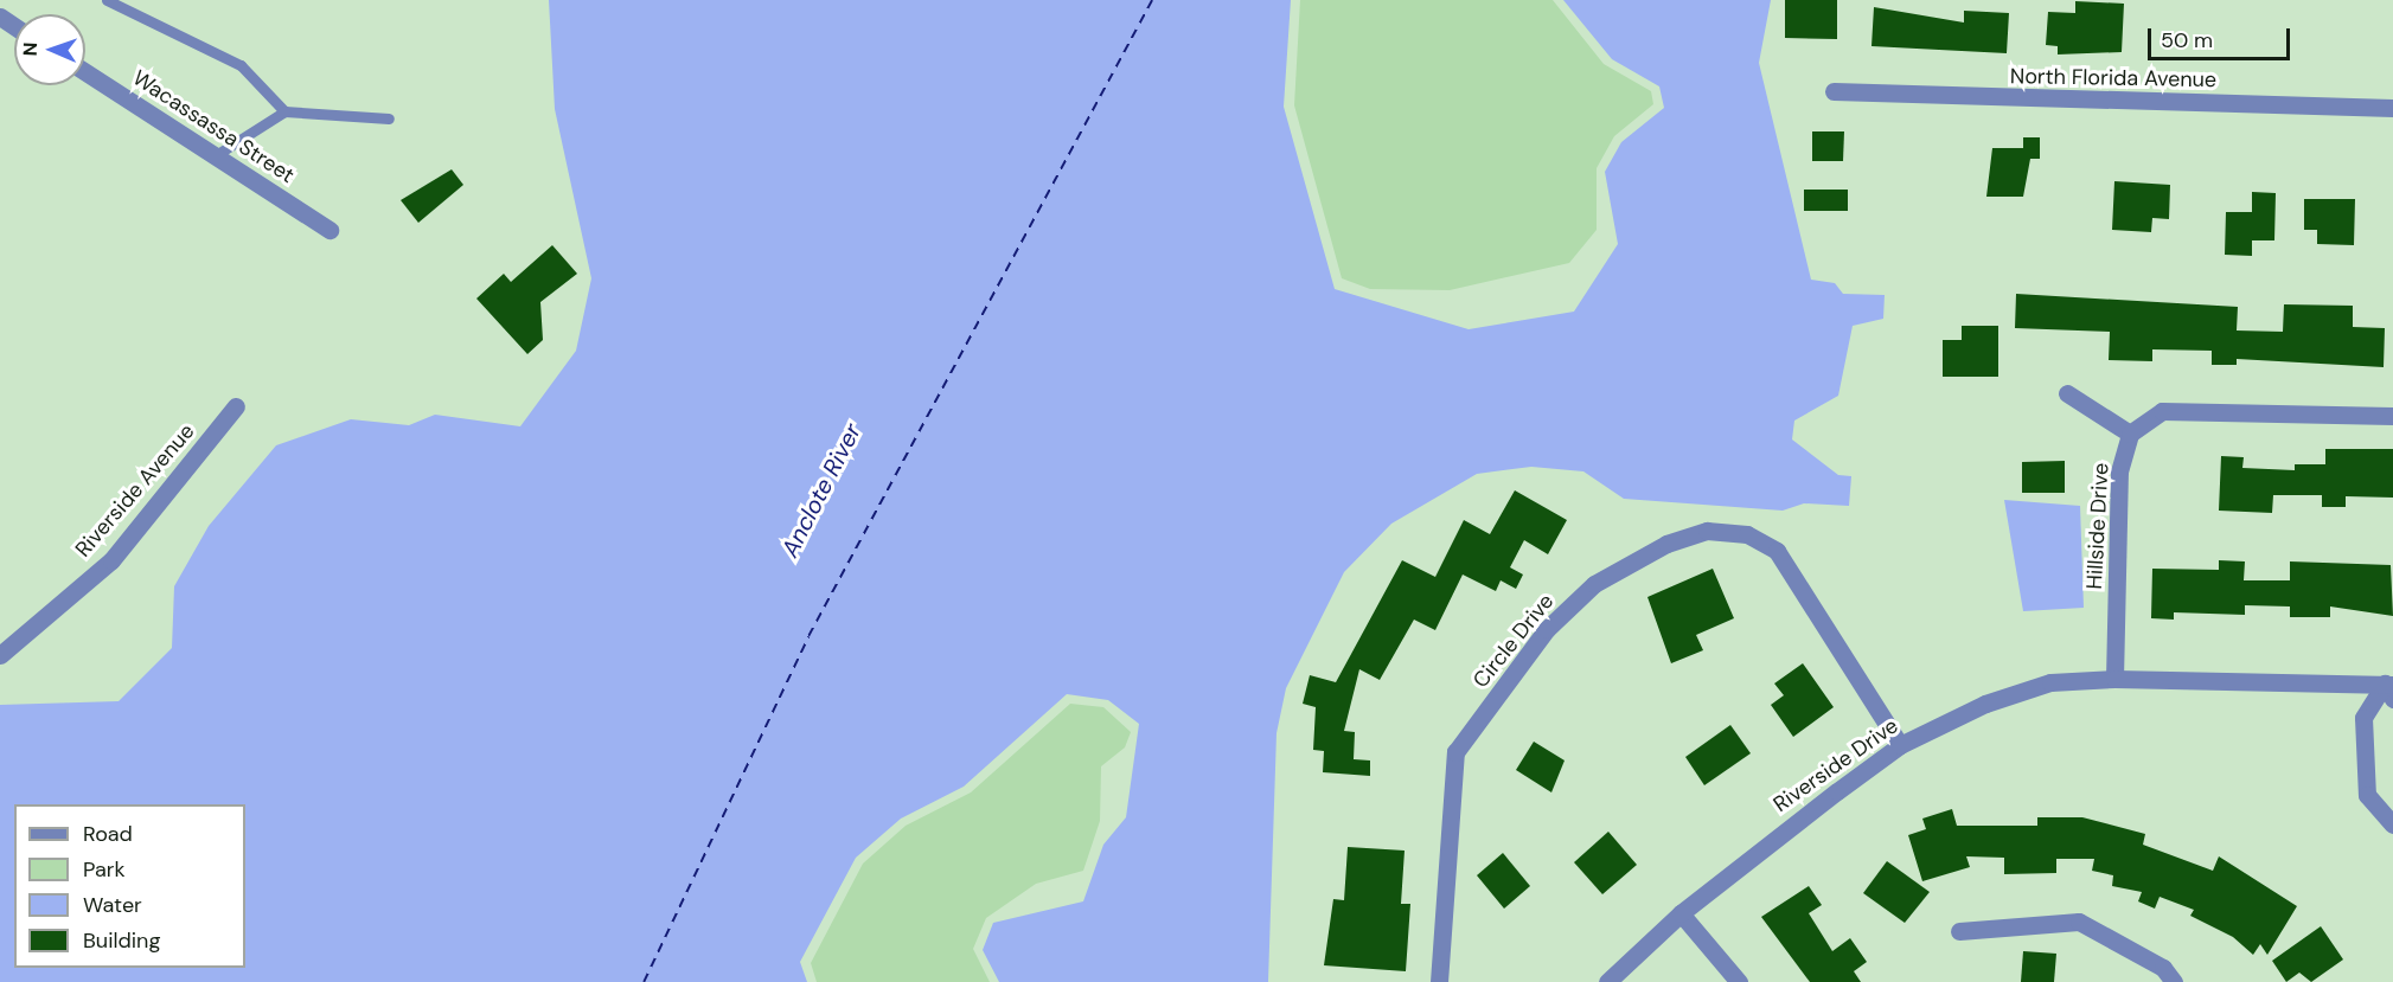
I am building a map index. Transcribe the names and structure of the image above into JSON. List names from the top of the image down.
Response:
{
  "streets": {
    "street": [
      "North Florida Avenue",
      "Wacassassa Street",
      "Riverside Avenue",
      "Hillside Drive",
      "Circle Drive",
      "Riverside Drive"
    ]
  },
  "crossings": [
    ["Hillside Drive", "Riverside Drive"],
    ["Circle Drive", "Riverside Drive"]
  ],
  "water": ["Anclote River"],
  "legend": [
    "Road",
    "Park",
    "Water",
    "Building"
  ],
  "scale_bar": "50 m",
  "north": "left"
}
